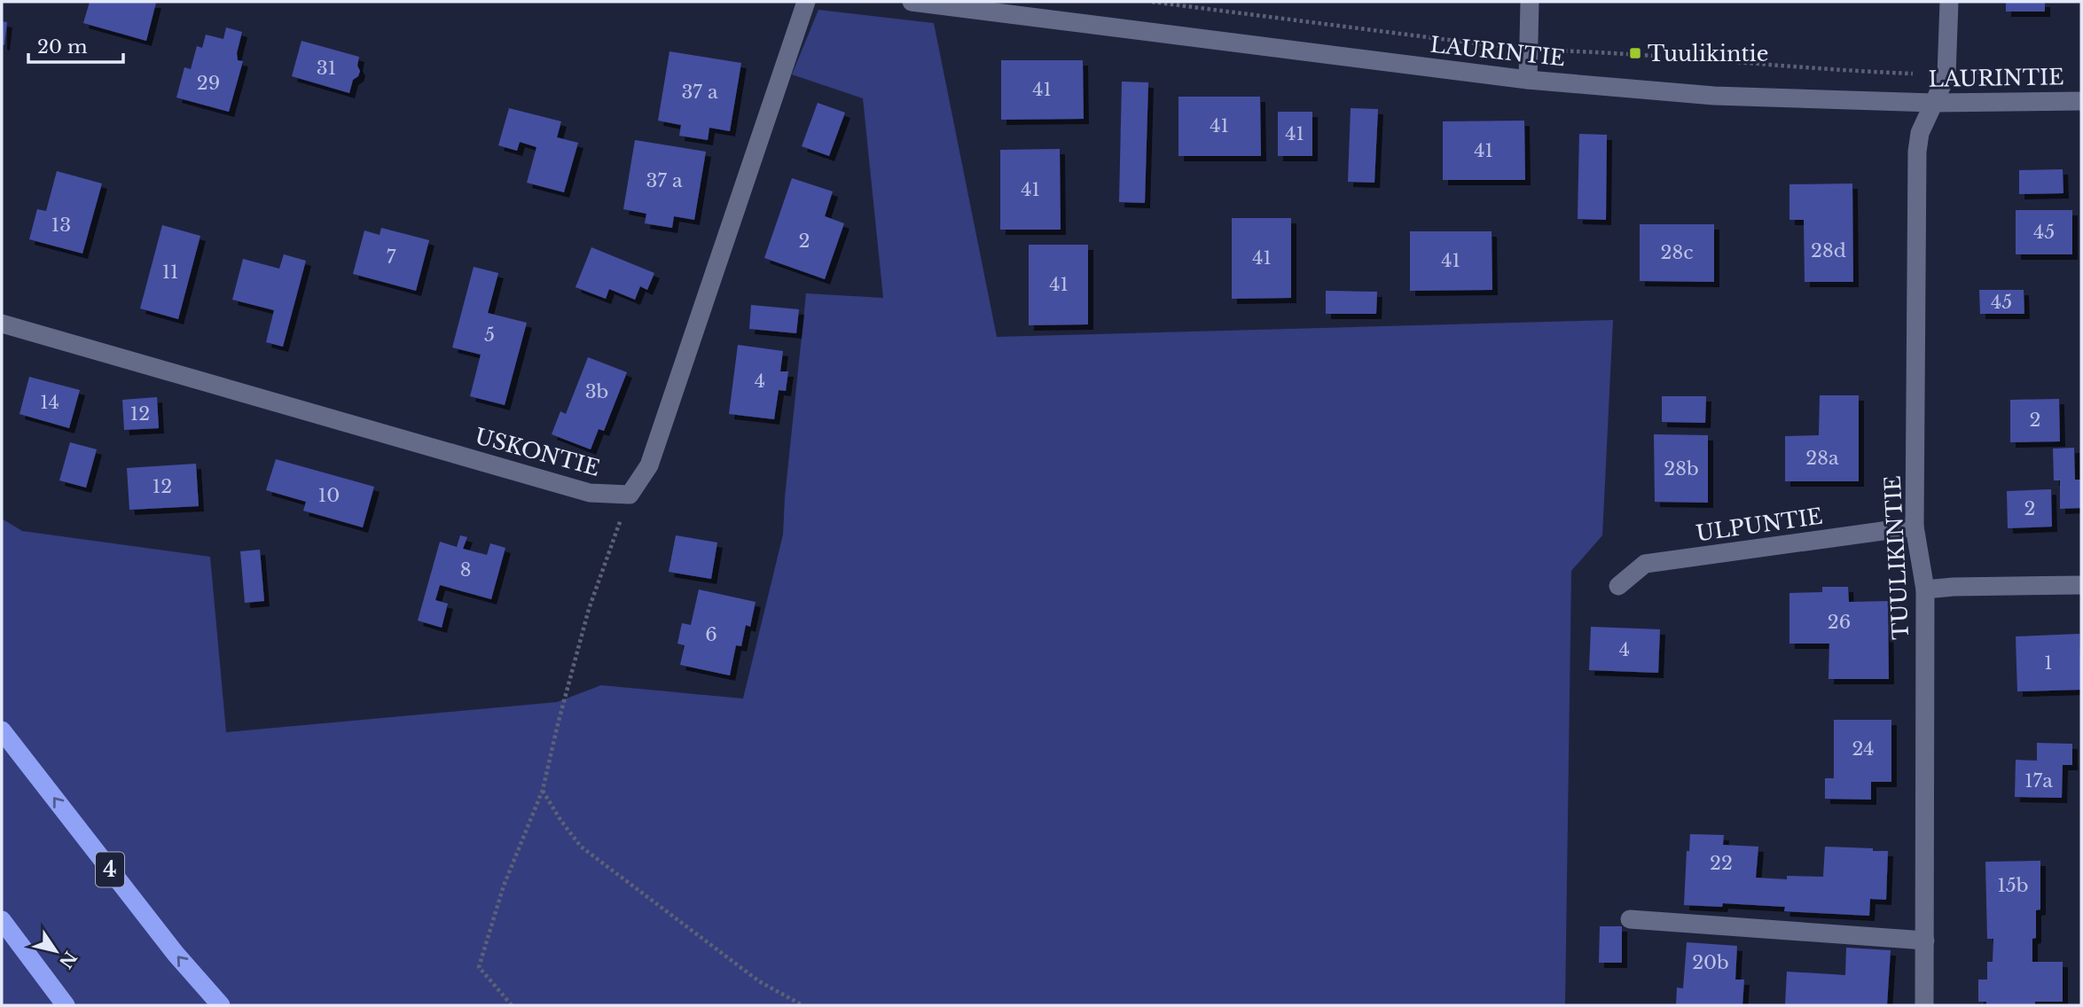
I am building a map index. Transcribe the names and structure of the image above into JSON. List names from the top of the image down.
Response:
{
  "streets": {
    "highway": ["4"],
    "street": [
      "LAURINTIE",
      "USKONTIE",
      "ULPUNTIE",
      "TUULIKINTIE"
    ]
  },
  "crossings": [
    ["LAURINTIE", "TUULIKINTIE"],
    ["ULPUNTIE", "TUULIKINTIE"]
  ],
  "places": {
    "transit": ["Tuulikintie"]
  },
  "house_numbers": [
    "31",
    "29",
    "41",
    "37 a",
    "41",
    "41",
    "41",
    "37 a",
    "41",
    "13",
    "45",
    "2",
    "28d",
    "28c",
    "7",
    "41",
    "41",
    "11",
    "41",
    "45",
    "5",
    "4",
    "3b",
    "14",
    "12",
    "2",
    "28a",
    "28b",
    "12",
    "10",
    "2",
    "8",
    "26",
    "6",
    "4",
    "1",
    "24",
    "17a",
    "22",
    "15b",
    "20b"
  ],
  "scale_bar": "20 m",
  "north": "bottom right"
}
